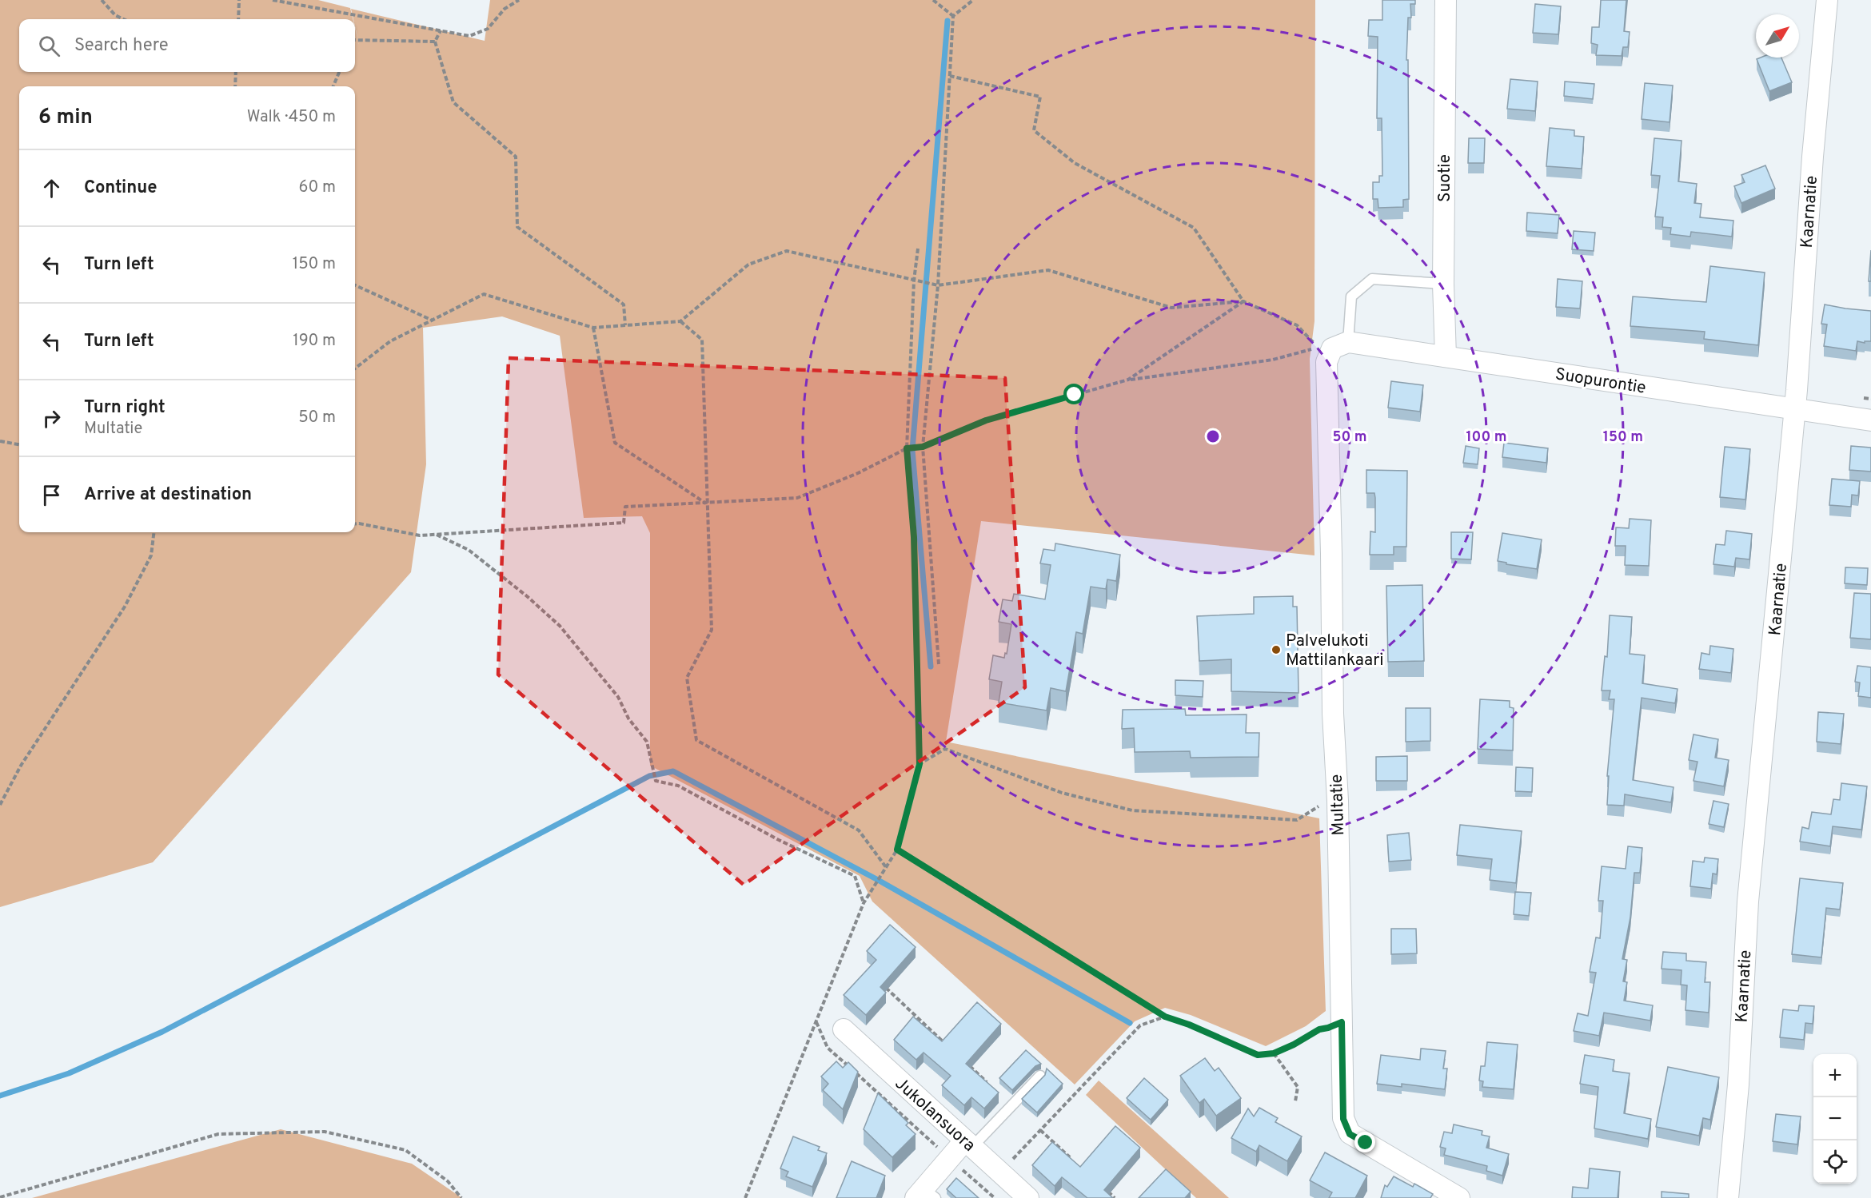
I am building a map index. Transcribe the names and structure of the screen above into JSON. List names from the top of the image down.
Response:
{
  "streets": {
    "street": [
      "Suotie",
      "Kaarnatie",
      "Suopurontie",
      "Multatie",
      "Jukolansuora"
    ]
  },
  "crossings": [
    ["Suotie", "Suopurontie"],
    ["Kaarnatie", "Suopurontie"],
    ["Suopurontie", "Multatie"]
  ],
  "places": ["Palvelukoti Mattilankaari"],
  "north": "top right",
  "page": {
    "search": "Search here",
    "heading": ["6 min", "Walk · 450 m"],
    "list": [
      ["Continue", "60 m"],
      ["Turn left", "150 m"],
      ["Turn left", "190 m"],
      ["Turn right", "Multatie", "50 m"],
      "Arrive at destination"
    ],
    "map_buttons": ["+", "−"]
  },
  "rings": ["50 m", "100 m", "150 m"]
}
